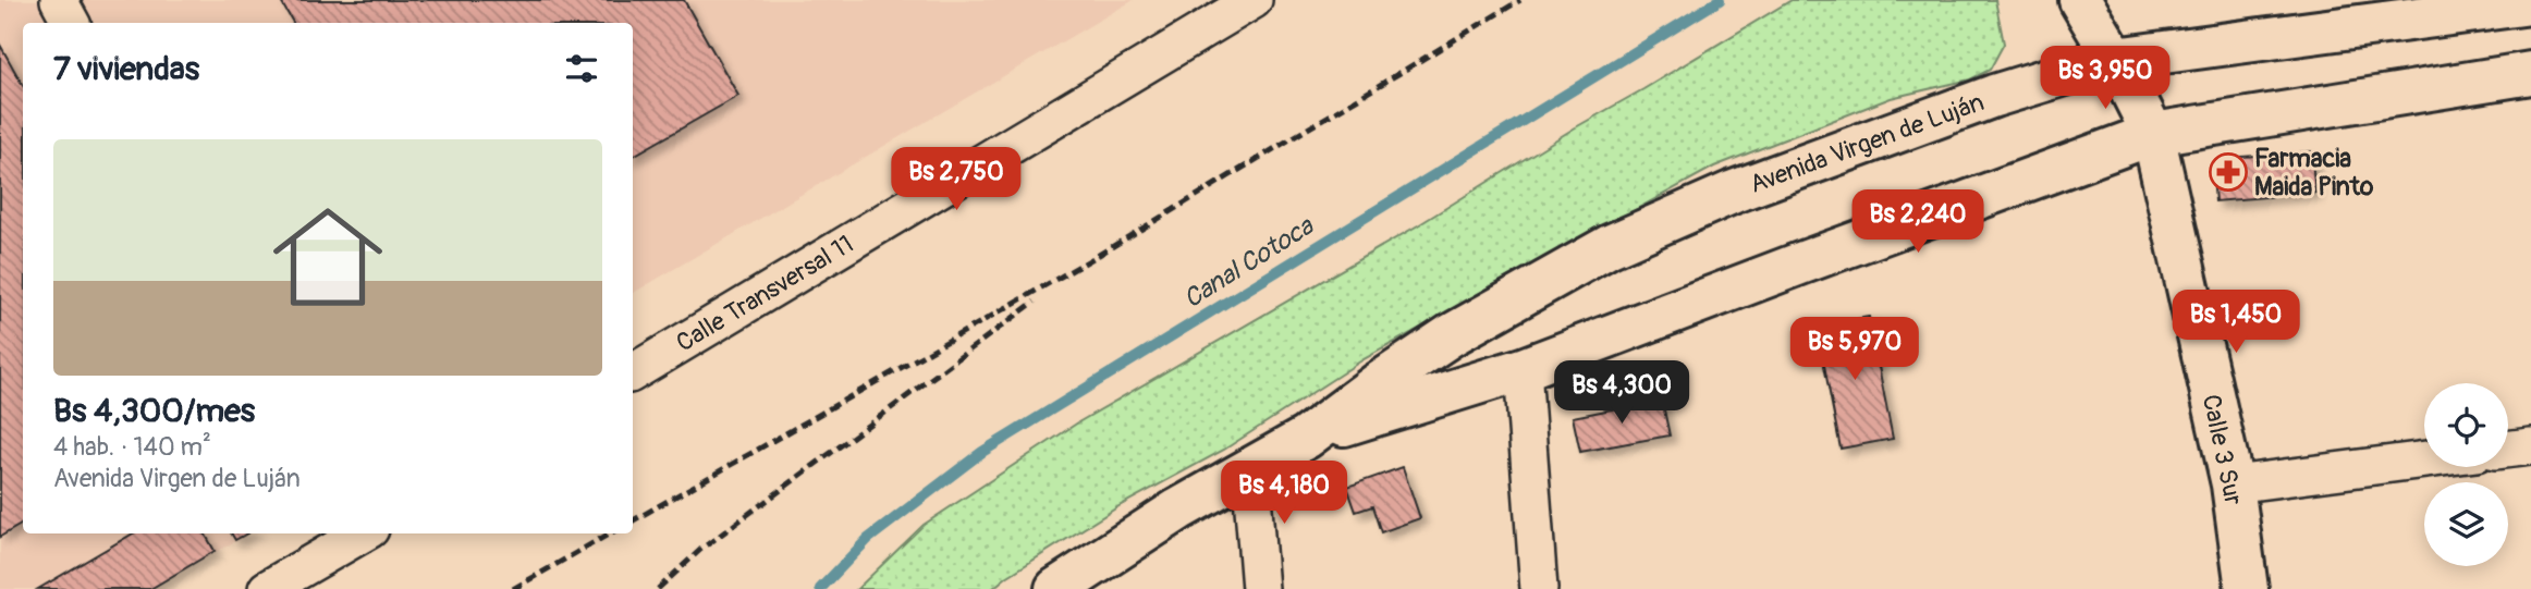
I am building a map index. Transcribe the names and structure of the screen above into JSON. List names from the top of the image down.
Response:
{
  "streets": {
    "main road": ["Avenida Virgen de Luján", "Calle 3 Sur"],
    "street": ["Calle Transversal 11"]
  },
  "crossings": [
    ["Avenida Virgen de Luján", "Calle 3 Sur"]
  ],
  "water": ["Canal Cotoca"],
  "places": {
    "pharmacy": ["Farmacia Maida Pinto"]
  },
  "page": {
    "heading": "7 viviendas",
    "price": [
      "Bs 3,950",
      "Bs 2,750",
      "Bs 2,240",
      "Bs 1,450",
      "Bs 5,970",
      "Bs 4,300",
      "Bs 4,180"
    ],
    "list": [
      {
        "name": "Bs 4,300/mes",
        "note": "4 hab. · 140 m² · Avenida Virgen de Luján"
      }
    ]
  }
}
